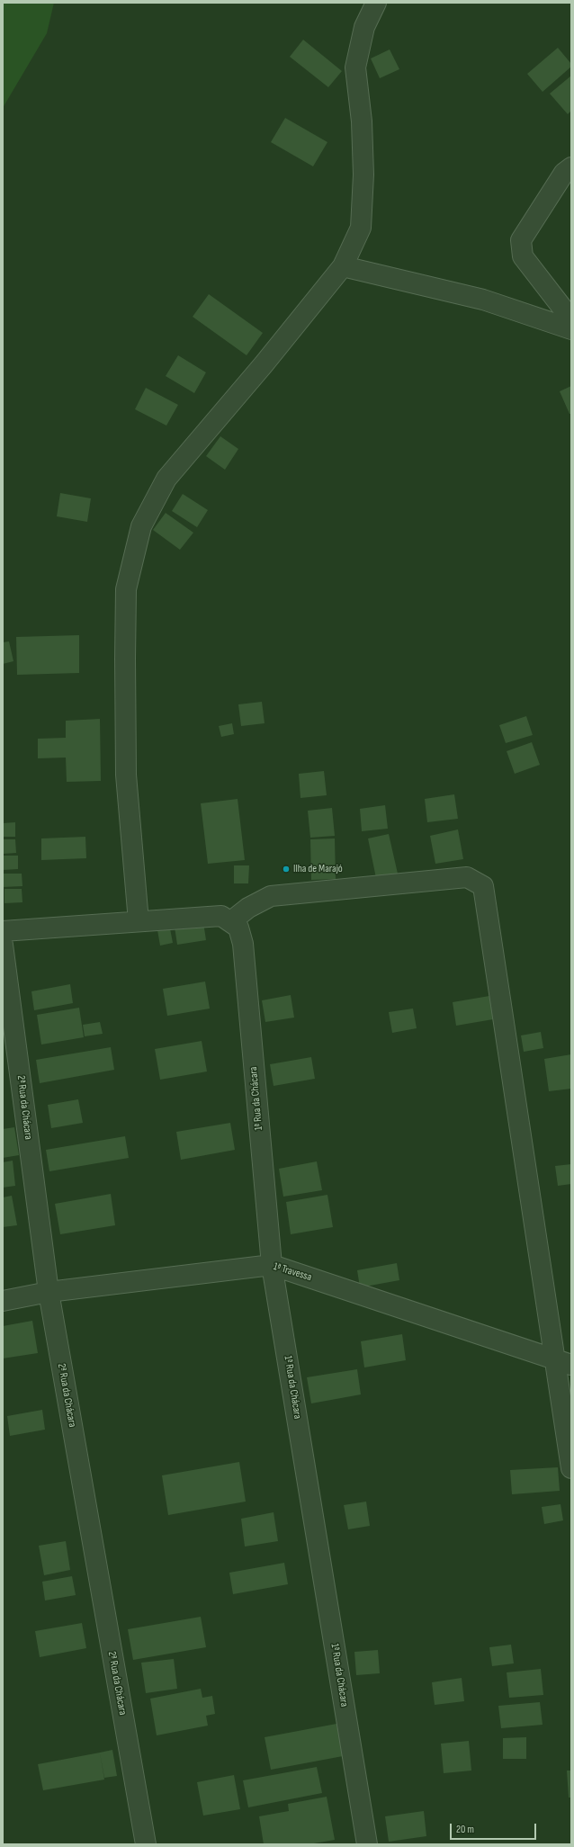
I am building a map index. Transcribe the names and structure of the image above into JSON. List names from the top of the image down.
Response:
{
  "streets": {
    "street": ["1ª Rua da Chácara", "2ª Rua da Chácara", "1ª Travessa"]
  },
  "crossings": [
    ["1ª Rua da Chácara", "1ª Travessa"],
    ["2ª Rua da Chácara", "1ª Travessa"]
  ],
  "places": ["Ilha de Marajó"],
  "scale_bar": "20 m"
}
